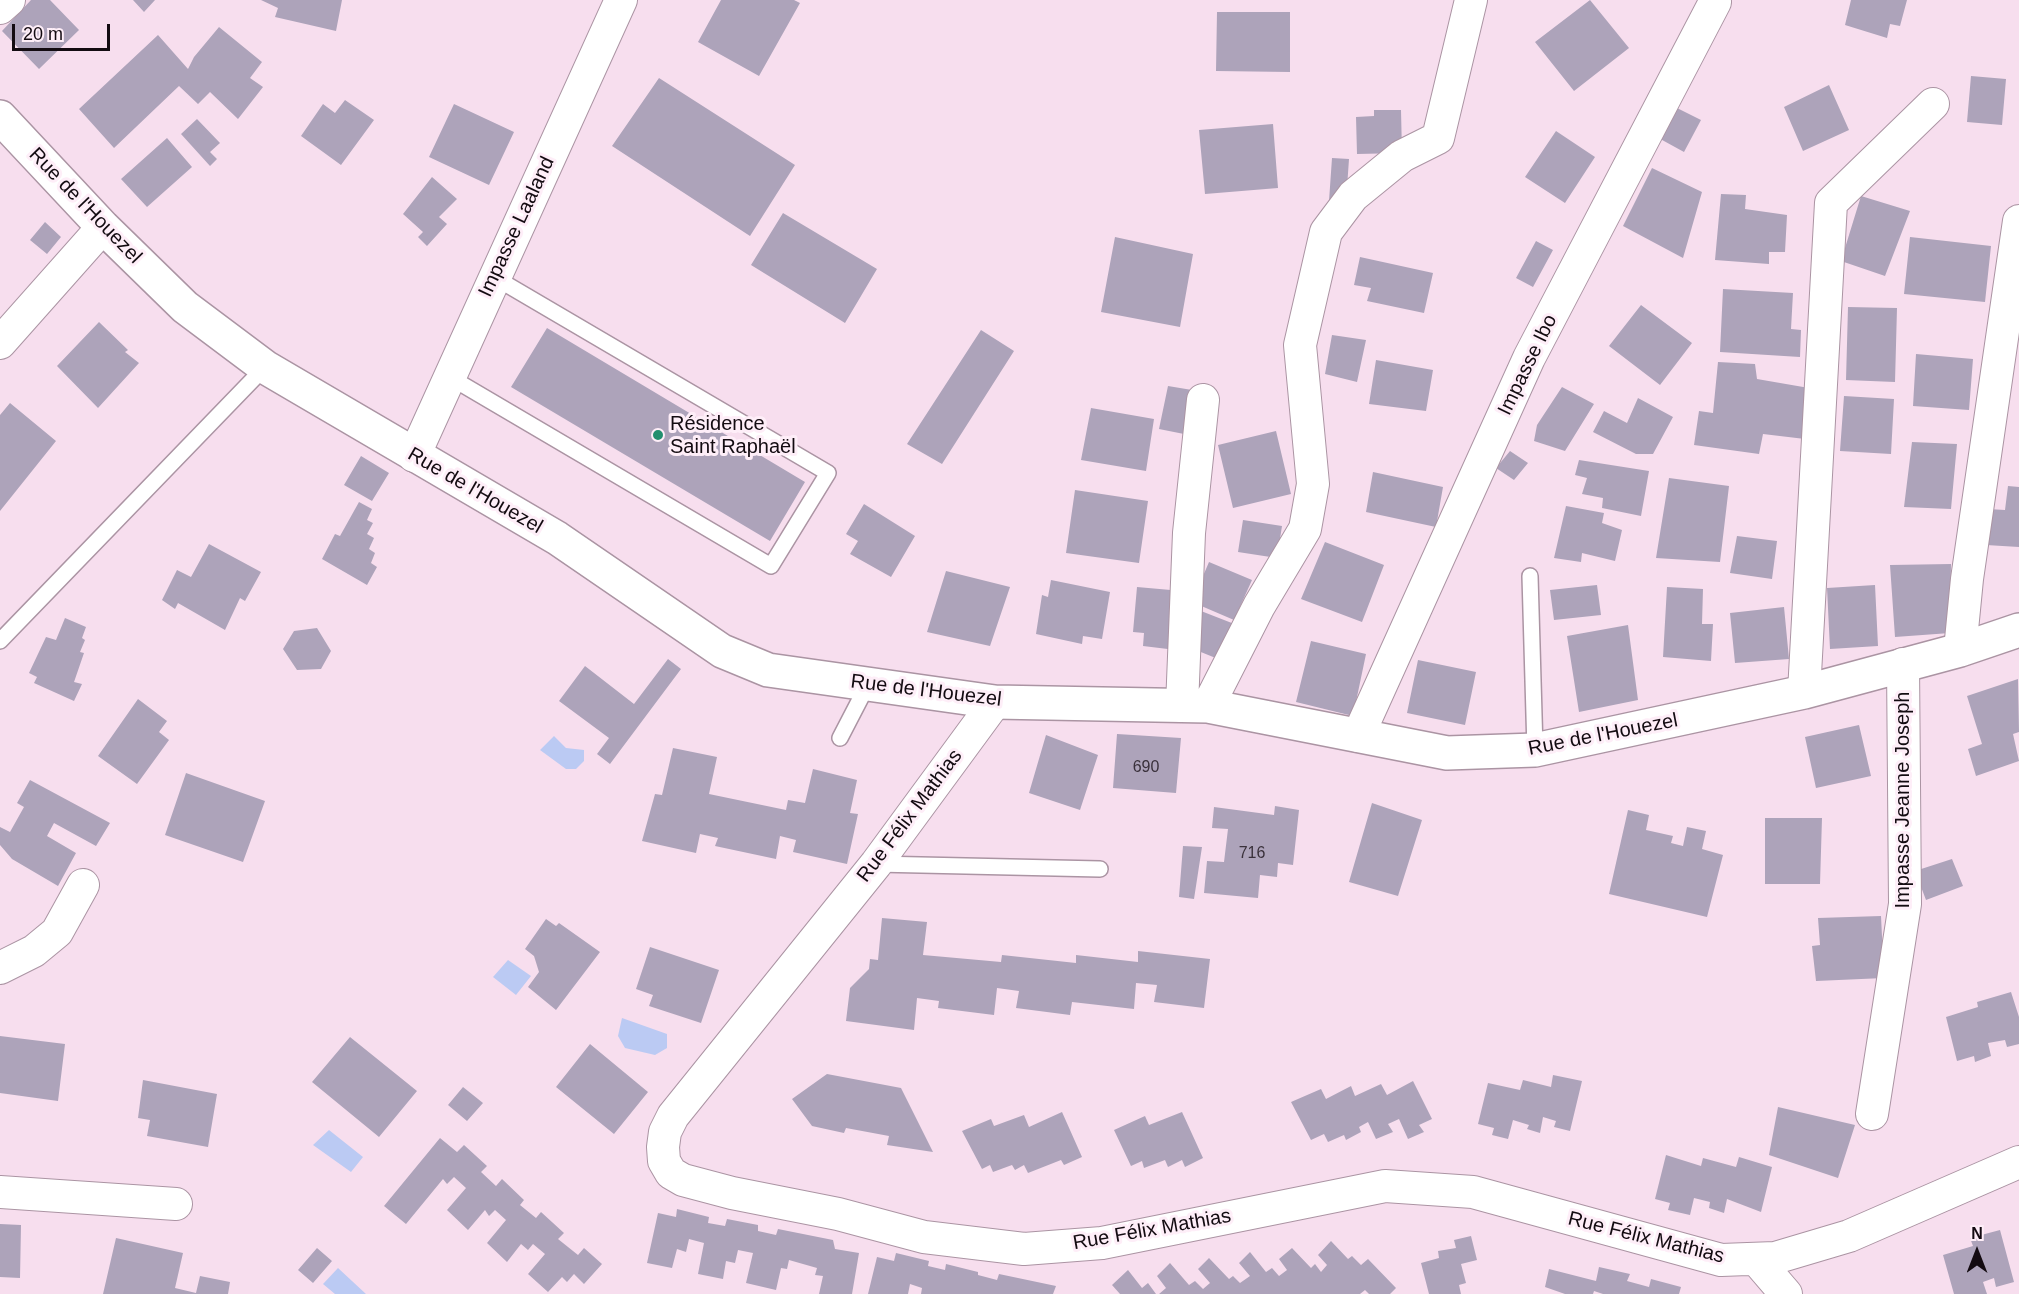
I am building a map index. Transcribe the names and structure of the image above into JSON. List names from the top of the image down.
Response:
{
  "streets": {
    "street": [
      "Rue de l'Houezel",
      "Impasse Laaland",
      "Impasse Ibo",
      "Impasse Jeanne Joseph",
      "Rue Félix Mathias"
    ]
  },
  "crossings": [
    ["Rue de l'Houezel", "Impasse Laaland"],
    ["Rue de l'Houezel", "Impasse Ibo"],
    ["Rue de l'Houezel", "Impasse Jeanne Joseph"],
    ["Rue de l'Houezel", "Rue Félix Mathias"]
  ],
  "places": ["Résidence Saint Raphaël"],
  "house_numbers": ["690", "716"],
  "scale_bar": "20 m",
  "north": "top"
}
